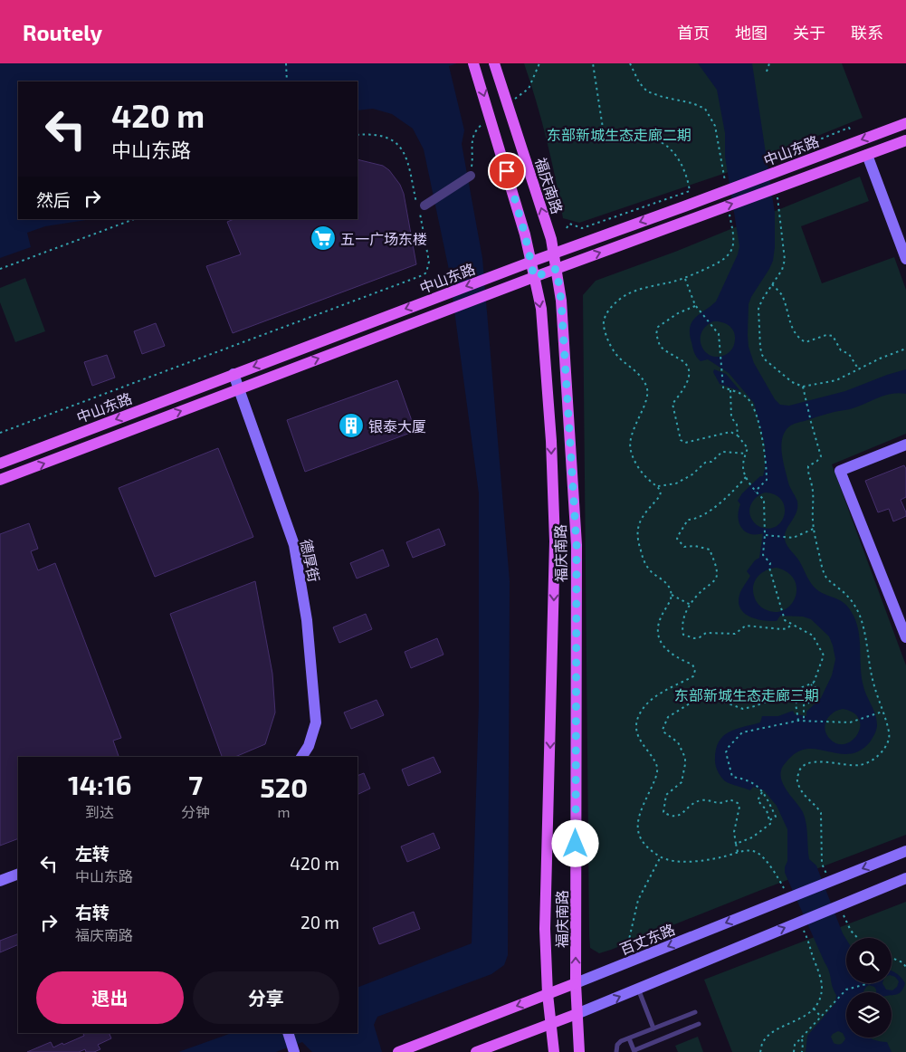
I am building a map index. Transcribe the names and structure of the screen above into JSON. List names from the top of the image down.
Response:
{
  "streets": {
    "main road": ["中山东路", "福庆南路", "百丈东路"],
    "street": ["德厚街"]
  },
  "crossings": [
    ["中山东路", "福庆南路"],
    ["中山东路", "德厚街"],
    ["福庆南路", "百丈东路"]
  ],
  "parks": ["东部新城生态走廊二期", "东部新城生态走廊三期"],
  "places": {
    "supermarket": ["五一广场东楼"],
    "building": ["银泰大厦"]
  },
  "page": {
    "header": "Routely",
    "nav": [
      "首页",
      "地图",
      "关于",
      "联系"
    ],
    "turn": ["420 m", "中山东路"],
    "then": "然后",
    "eta": [
      "14:16",
      "到达",
      "7",
      "分钟",
      "520",
      "m"
    ],
    "list": [
      {
        "name": "左转",
        "note": "中山东路",
        "value": "420 m"
      },
      {
        "name": "右转",
        "note": "福庆南路",
        "value": "20 m"
      }
    ],
    "buttons": ["退出", "分享"]
  }
}
